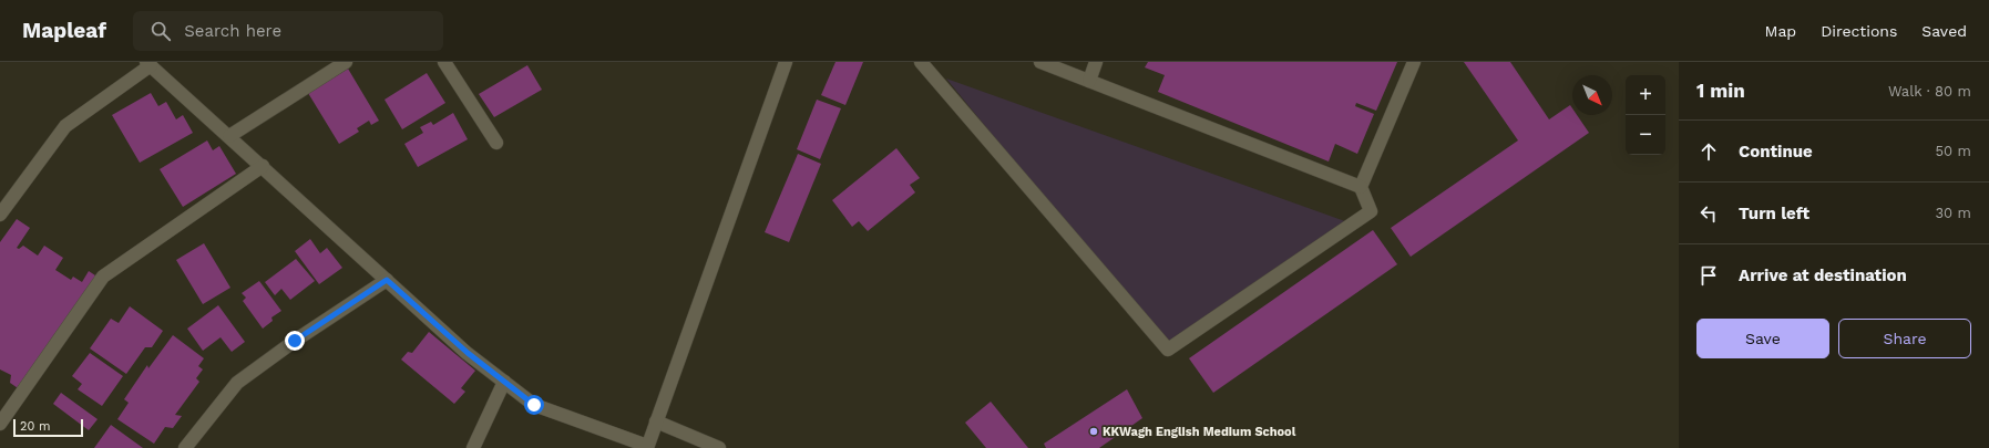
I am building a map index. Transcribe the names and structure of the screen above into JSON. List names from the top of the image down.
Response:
{
  "places": ["KKWagh English Medium School"],
  "scale_bar": "20 m",
  "north": "bottom right",
  "page": {
    "header": "Mapleaf",
    "search": "Search here",
    "nav": ["Map", "Directions", "Saved"],
    "heading": ["1 min", "Walk · 80 m"],
    "map_buttons": ["+", "−"],
    "list": [
      ["Continue", "50 m"],
      ["Turn left", "30 m"],
      "Arrive at destination"
    ],
    "buttons": ["Save", "Share"],
    "scale": "20 m"
  }
}
